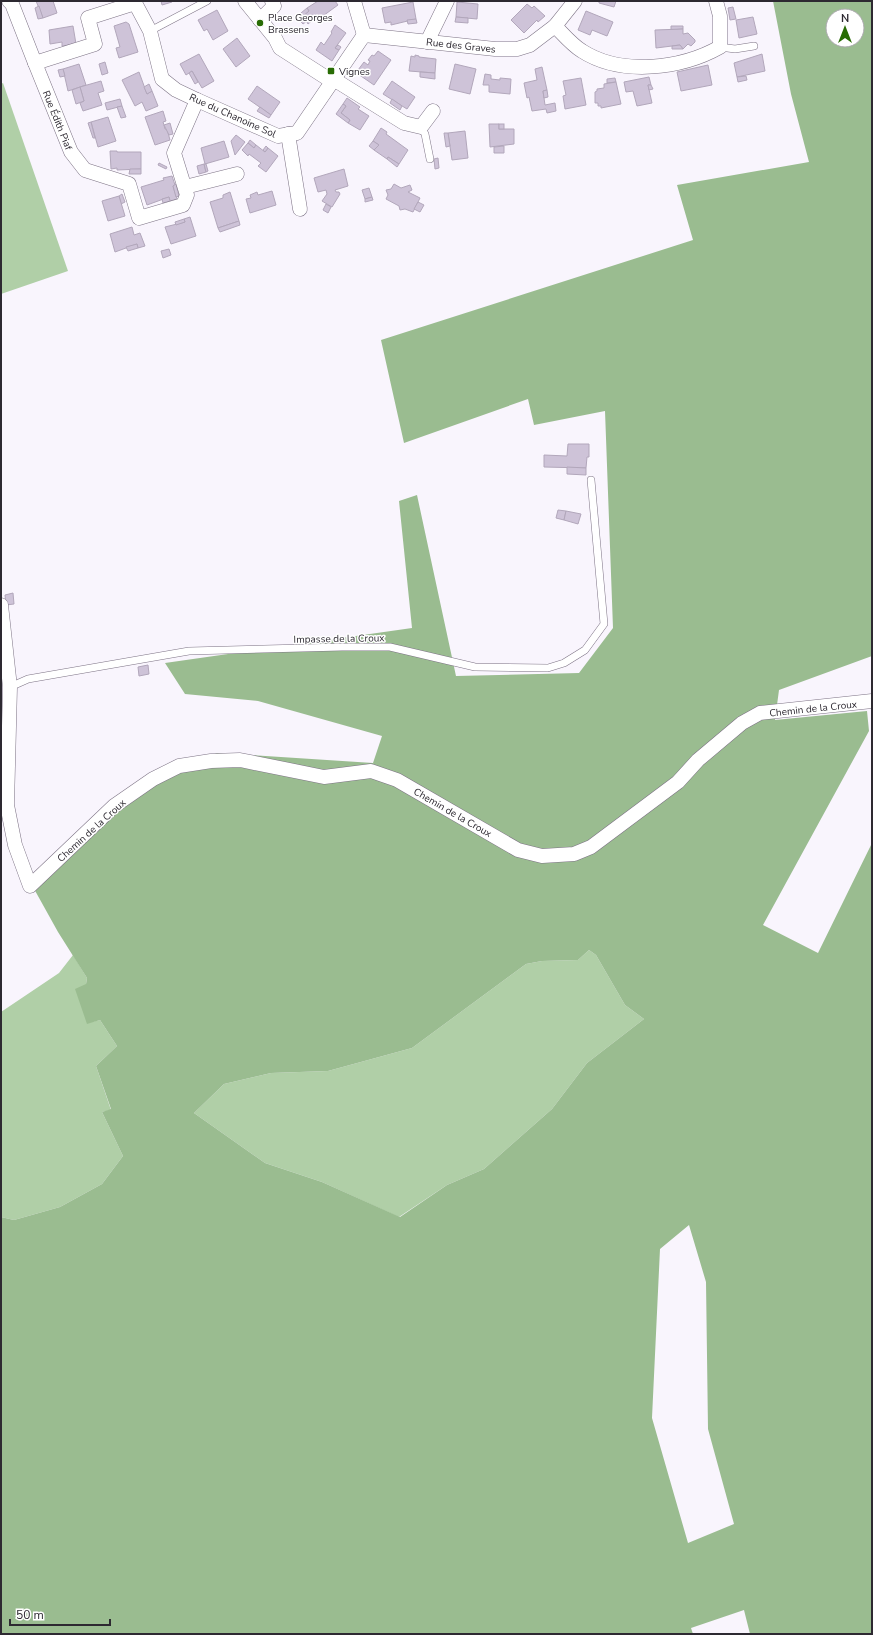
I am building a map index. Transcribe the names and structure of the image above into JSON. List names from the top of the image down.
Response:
{
  "streets": {
    "street": [
      "Rue des Graves",
      "Rue du Chanoine Sol",
      "Rue Édith Piaf",
      "Chemin de la Croux"
    ],
    "lane": ["Impasse de la Croux"]
  },
  "crossings": [
    ["Rue des Graves", "Rue du Chanoine Sol"],
    ["Rue du Chanoine Sol", "Rue Édith Piaf"],
    ["Impasse de la Croux", "Chemin de la Croux"]
  ],
  "places": {
    "other": ["Place Georges Brassens"],
    "transit": ["Vignes"]
  },
  "scale_bar": "50 m",
  "north": "top"
}
